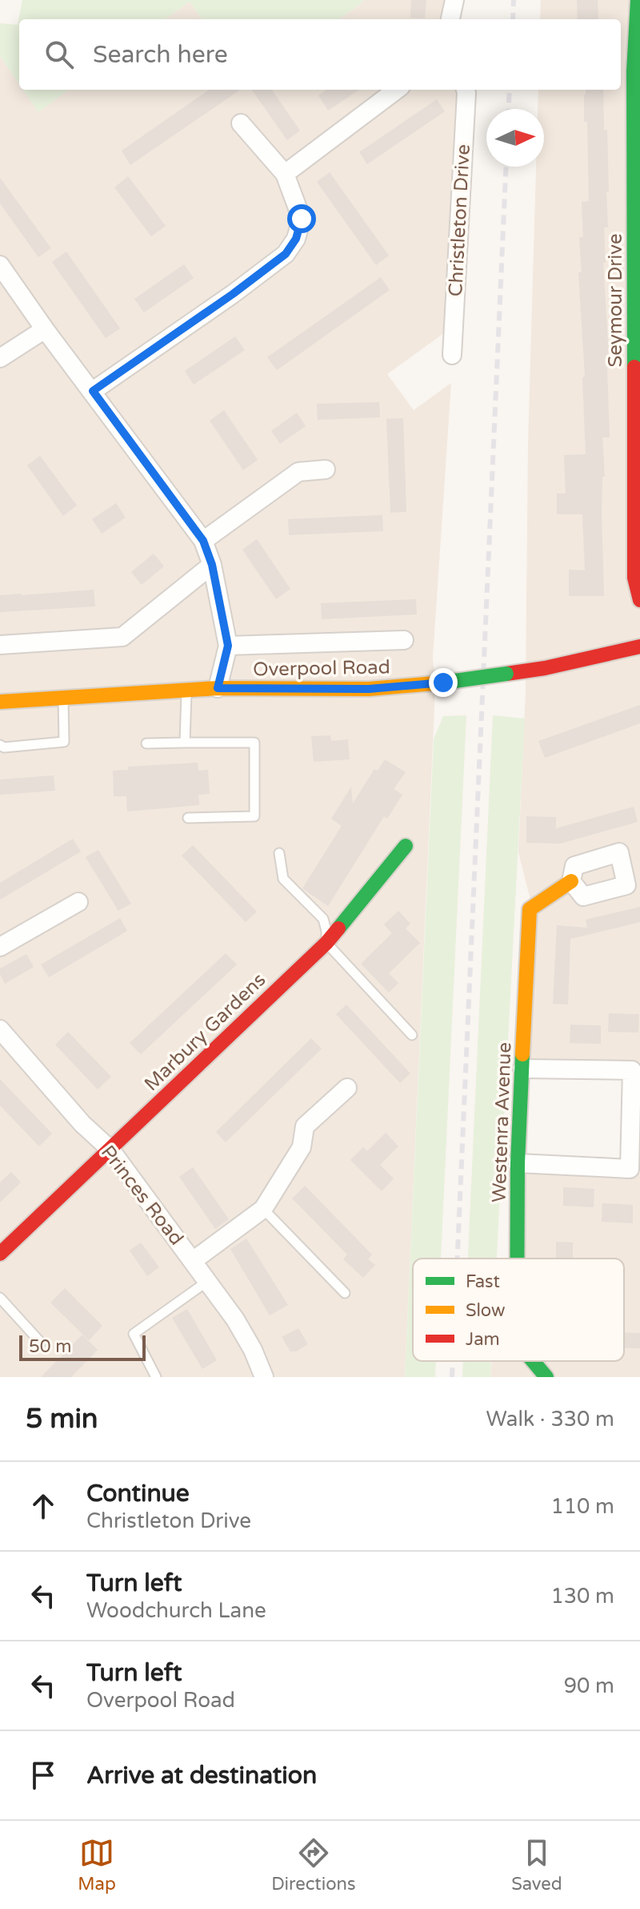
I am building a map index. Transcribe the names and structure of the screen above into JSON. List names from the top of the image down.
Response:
{
  "streets": {
    "street": [
      "Christleton Drive",
      "Seymour Drive",
      "Overpool Road",
      "Marbury Gardens",
      "Westenra Avenue",
      "Princes Road"
    ]
  },
  "crossings": [
    ["Marbury Gardens", "Princes Road"]
  ],
  "legend": ["Fast", "Slow", "Jam"],
  "scale_bar": "50 m",
  "north": "right",
  "page": {
    "search": "Search here",
    "scale": "50 m",
    "heading": ["5 min", "Walk · 330 m"],
    "list": [
      ["Continue", "Christleton Drive", "110 m"],
      ["Turn left", "Woodchurch Lane", "130 m"],
      ["Turn left", "Overpool Road", "90 m"],
      "Arrive at destination"
    ],
    "nav": ["Map", "Directions", "Saved"]
  }
}
